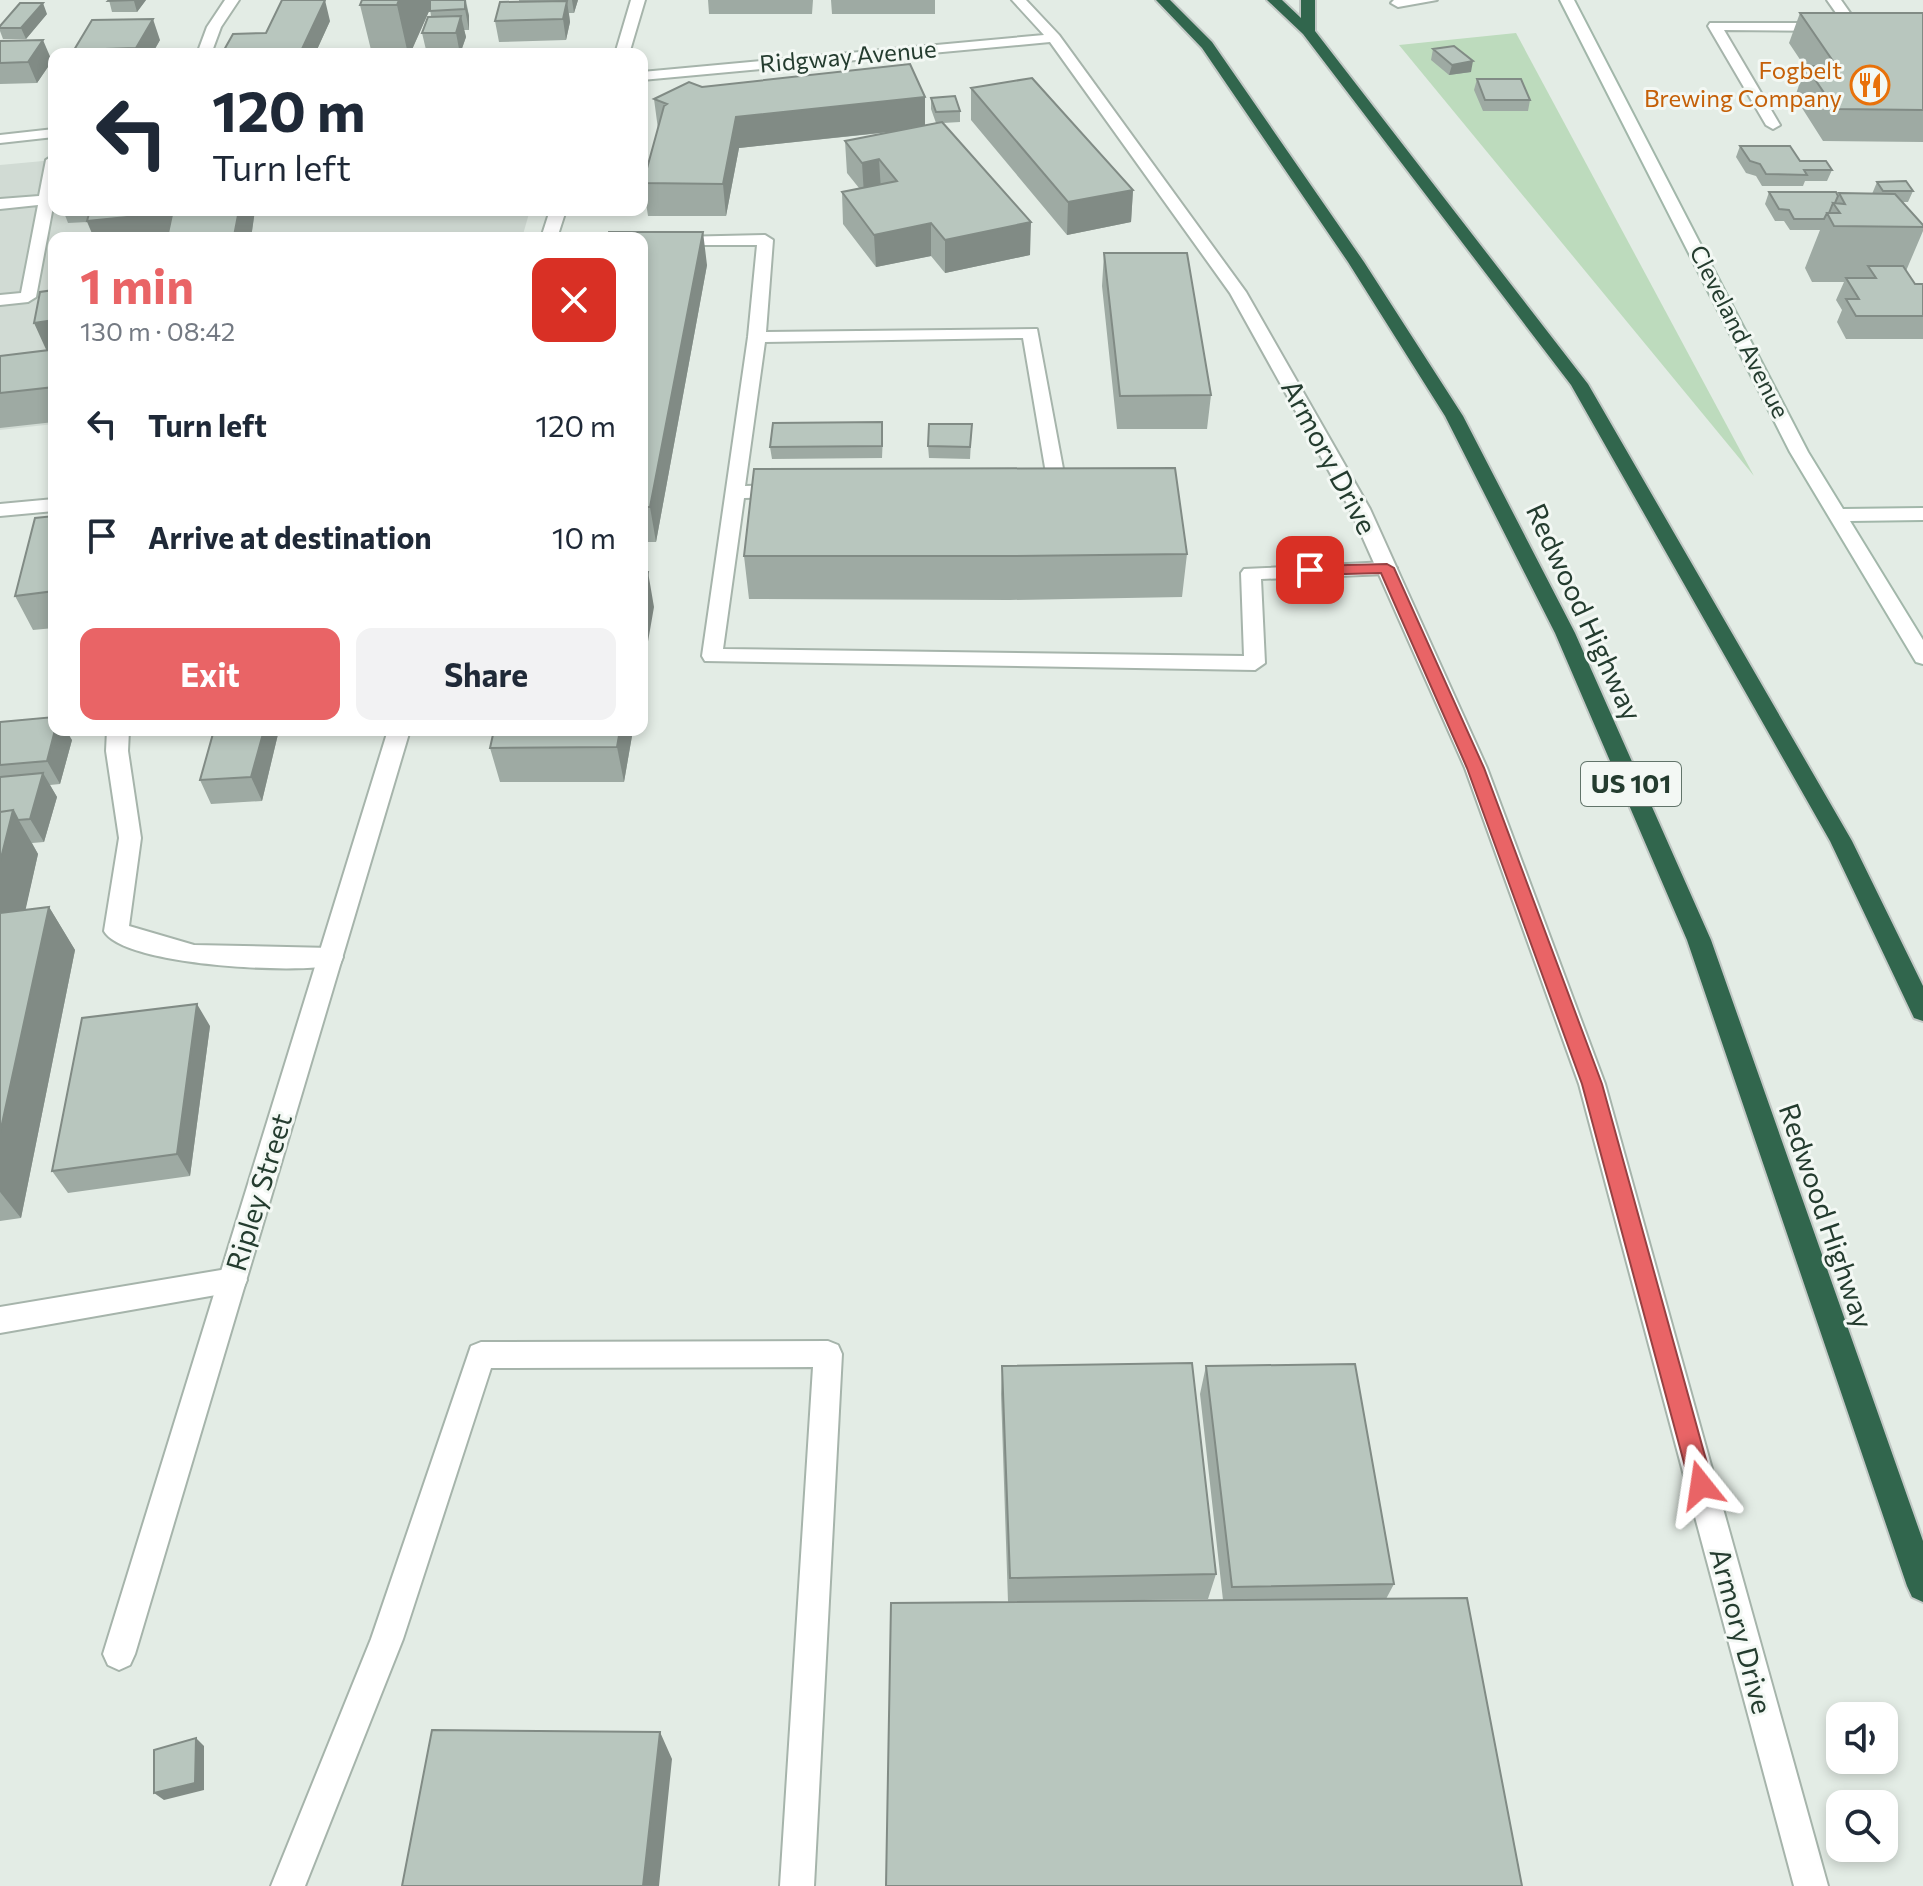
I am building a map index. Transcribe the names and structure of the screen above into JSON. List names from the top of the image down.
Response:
{
  "streets": {
    "highway": ["Redwood Highway", "US 101"],
    "street": [
      "Ridgway Avenue",
      "Cleveland Avenue",
      "Armory Drive",
      "Ripley Street"
    ]
  },
  "crossings": [
    ["Ridgway Avenue", "Armory Drive"]
  ],
  "places": {
    "restaurant": ["Fogbelt Brewing Company"]
  },
  "page": {
    "turn": ["120 m", "Turn left"],
    "heading": ["1 min", "130 m · 08:42"],
    "list": [
      {
        "name": "Turn left",
        "value": "120 m"
      },
      {
        "name": "Arrive at destination",
        "value": "10 m"
      }
    ],
    "buttons": ["Exit", "Share"]
  }
}
